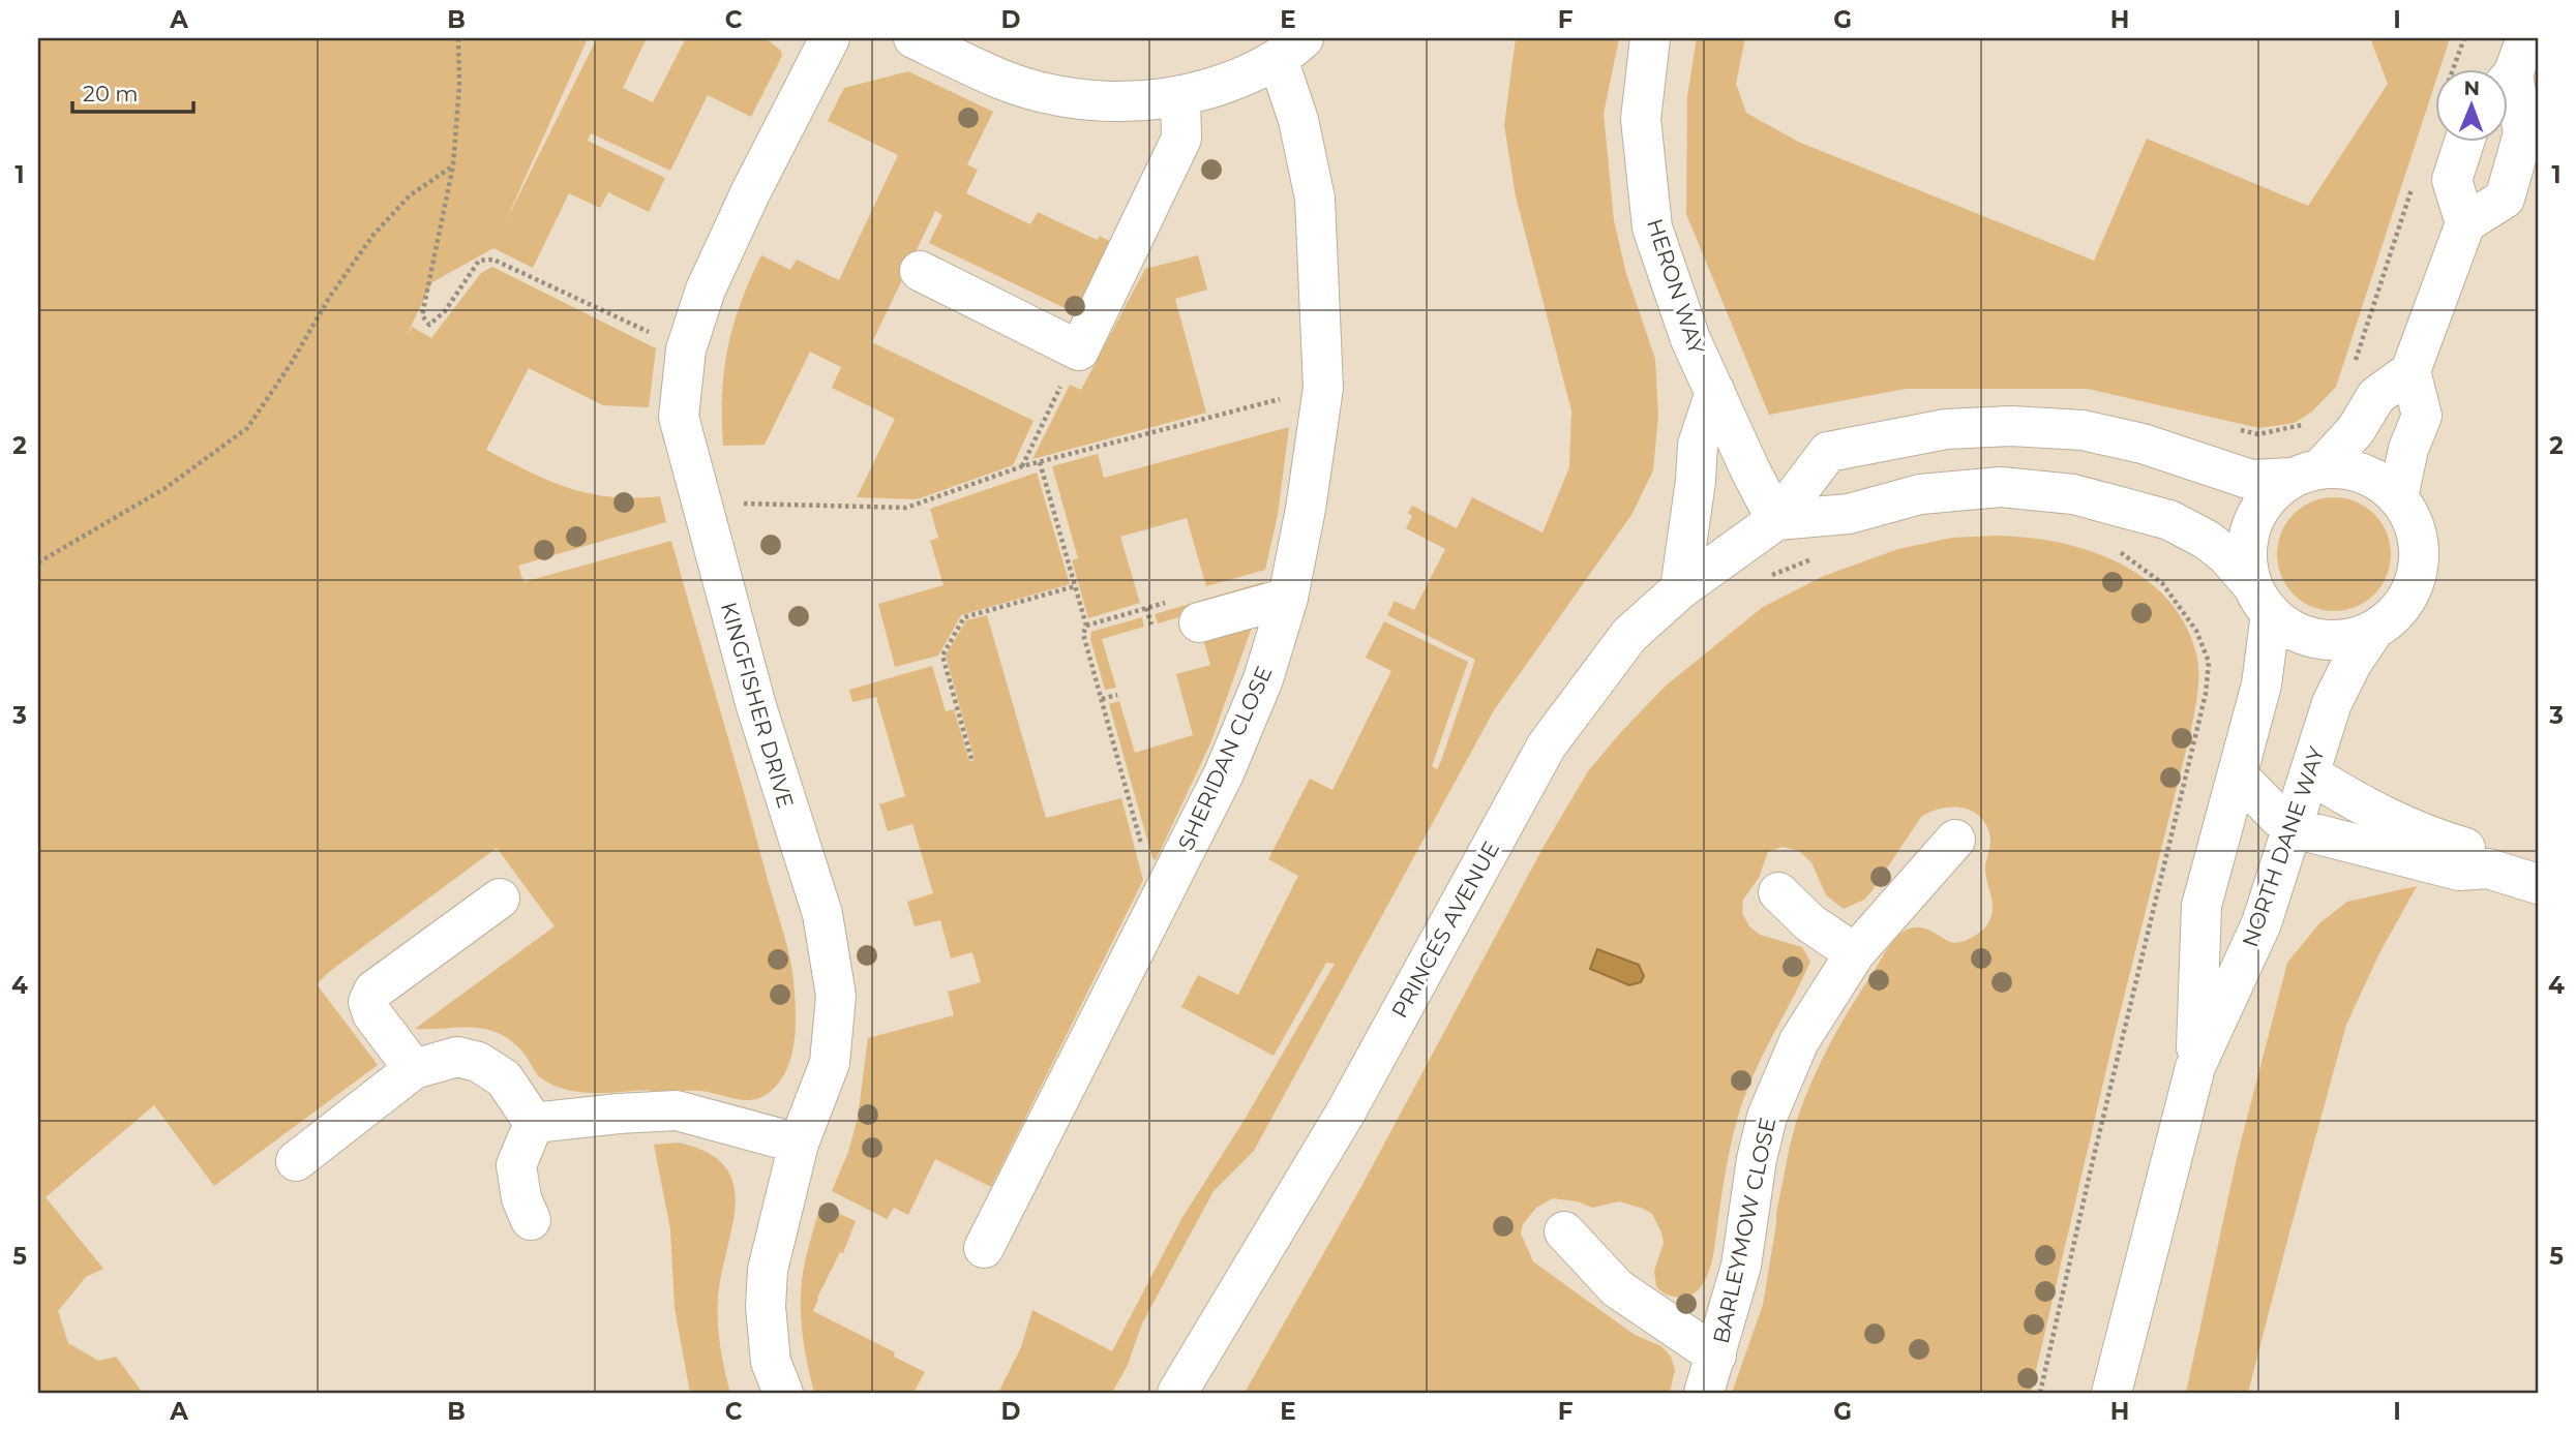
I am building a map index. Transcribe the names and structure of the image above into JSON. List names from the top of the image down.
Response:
{
  "streets": {
    "street": [
      "HERON WAY",
      "KINGFISHER DRIVE",
      "SHERIDAN CLOSE",
      "NORTH DANE WAY",
      "PRINCES AVENUE",
      "BARLEYMOW CLOSE"
    ]
  },
  "crossings": [
    ["HERON WAY", "PRINCES AVENUE"],
    ["NORTH DANE WAY", "PRINCES AVENUE"]
  ],
  "scale_bar": "20 m",
  "north": "top",
  "grid": {
    "columns": [
      "A",
      "B",
      "C",
      "D",
      "E",
      "F",
      "G",
      "H",
      "I"
    ],
    "rows": [
      "1",
      "2",
      "3",
      "4",
      "5"
    ]
  }
}
